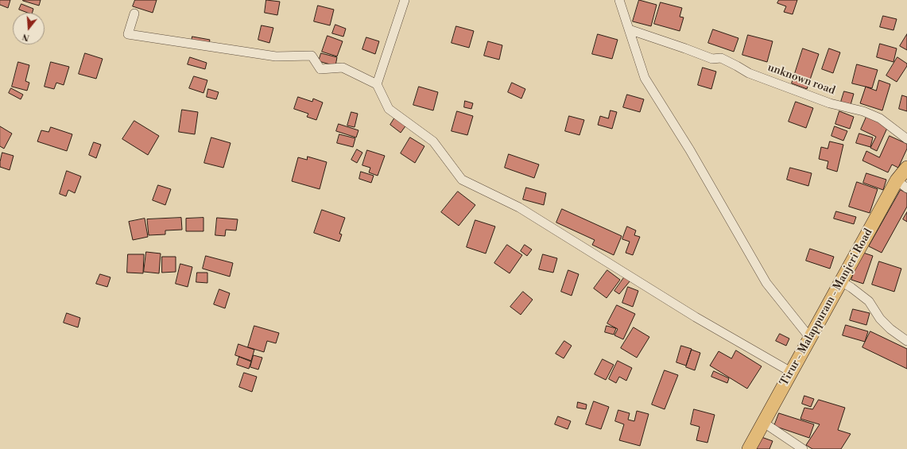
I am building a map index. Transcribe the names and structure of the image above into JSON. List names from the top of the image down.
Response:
{
  "streets": {
    "main road": ["Tirur - Malappuram - Manjeri Road"],
    "street": ["unknown road"]
  },
  "north": "bottom"
}
